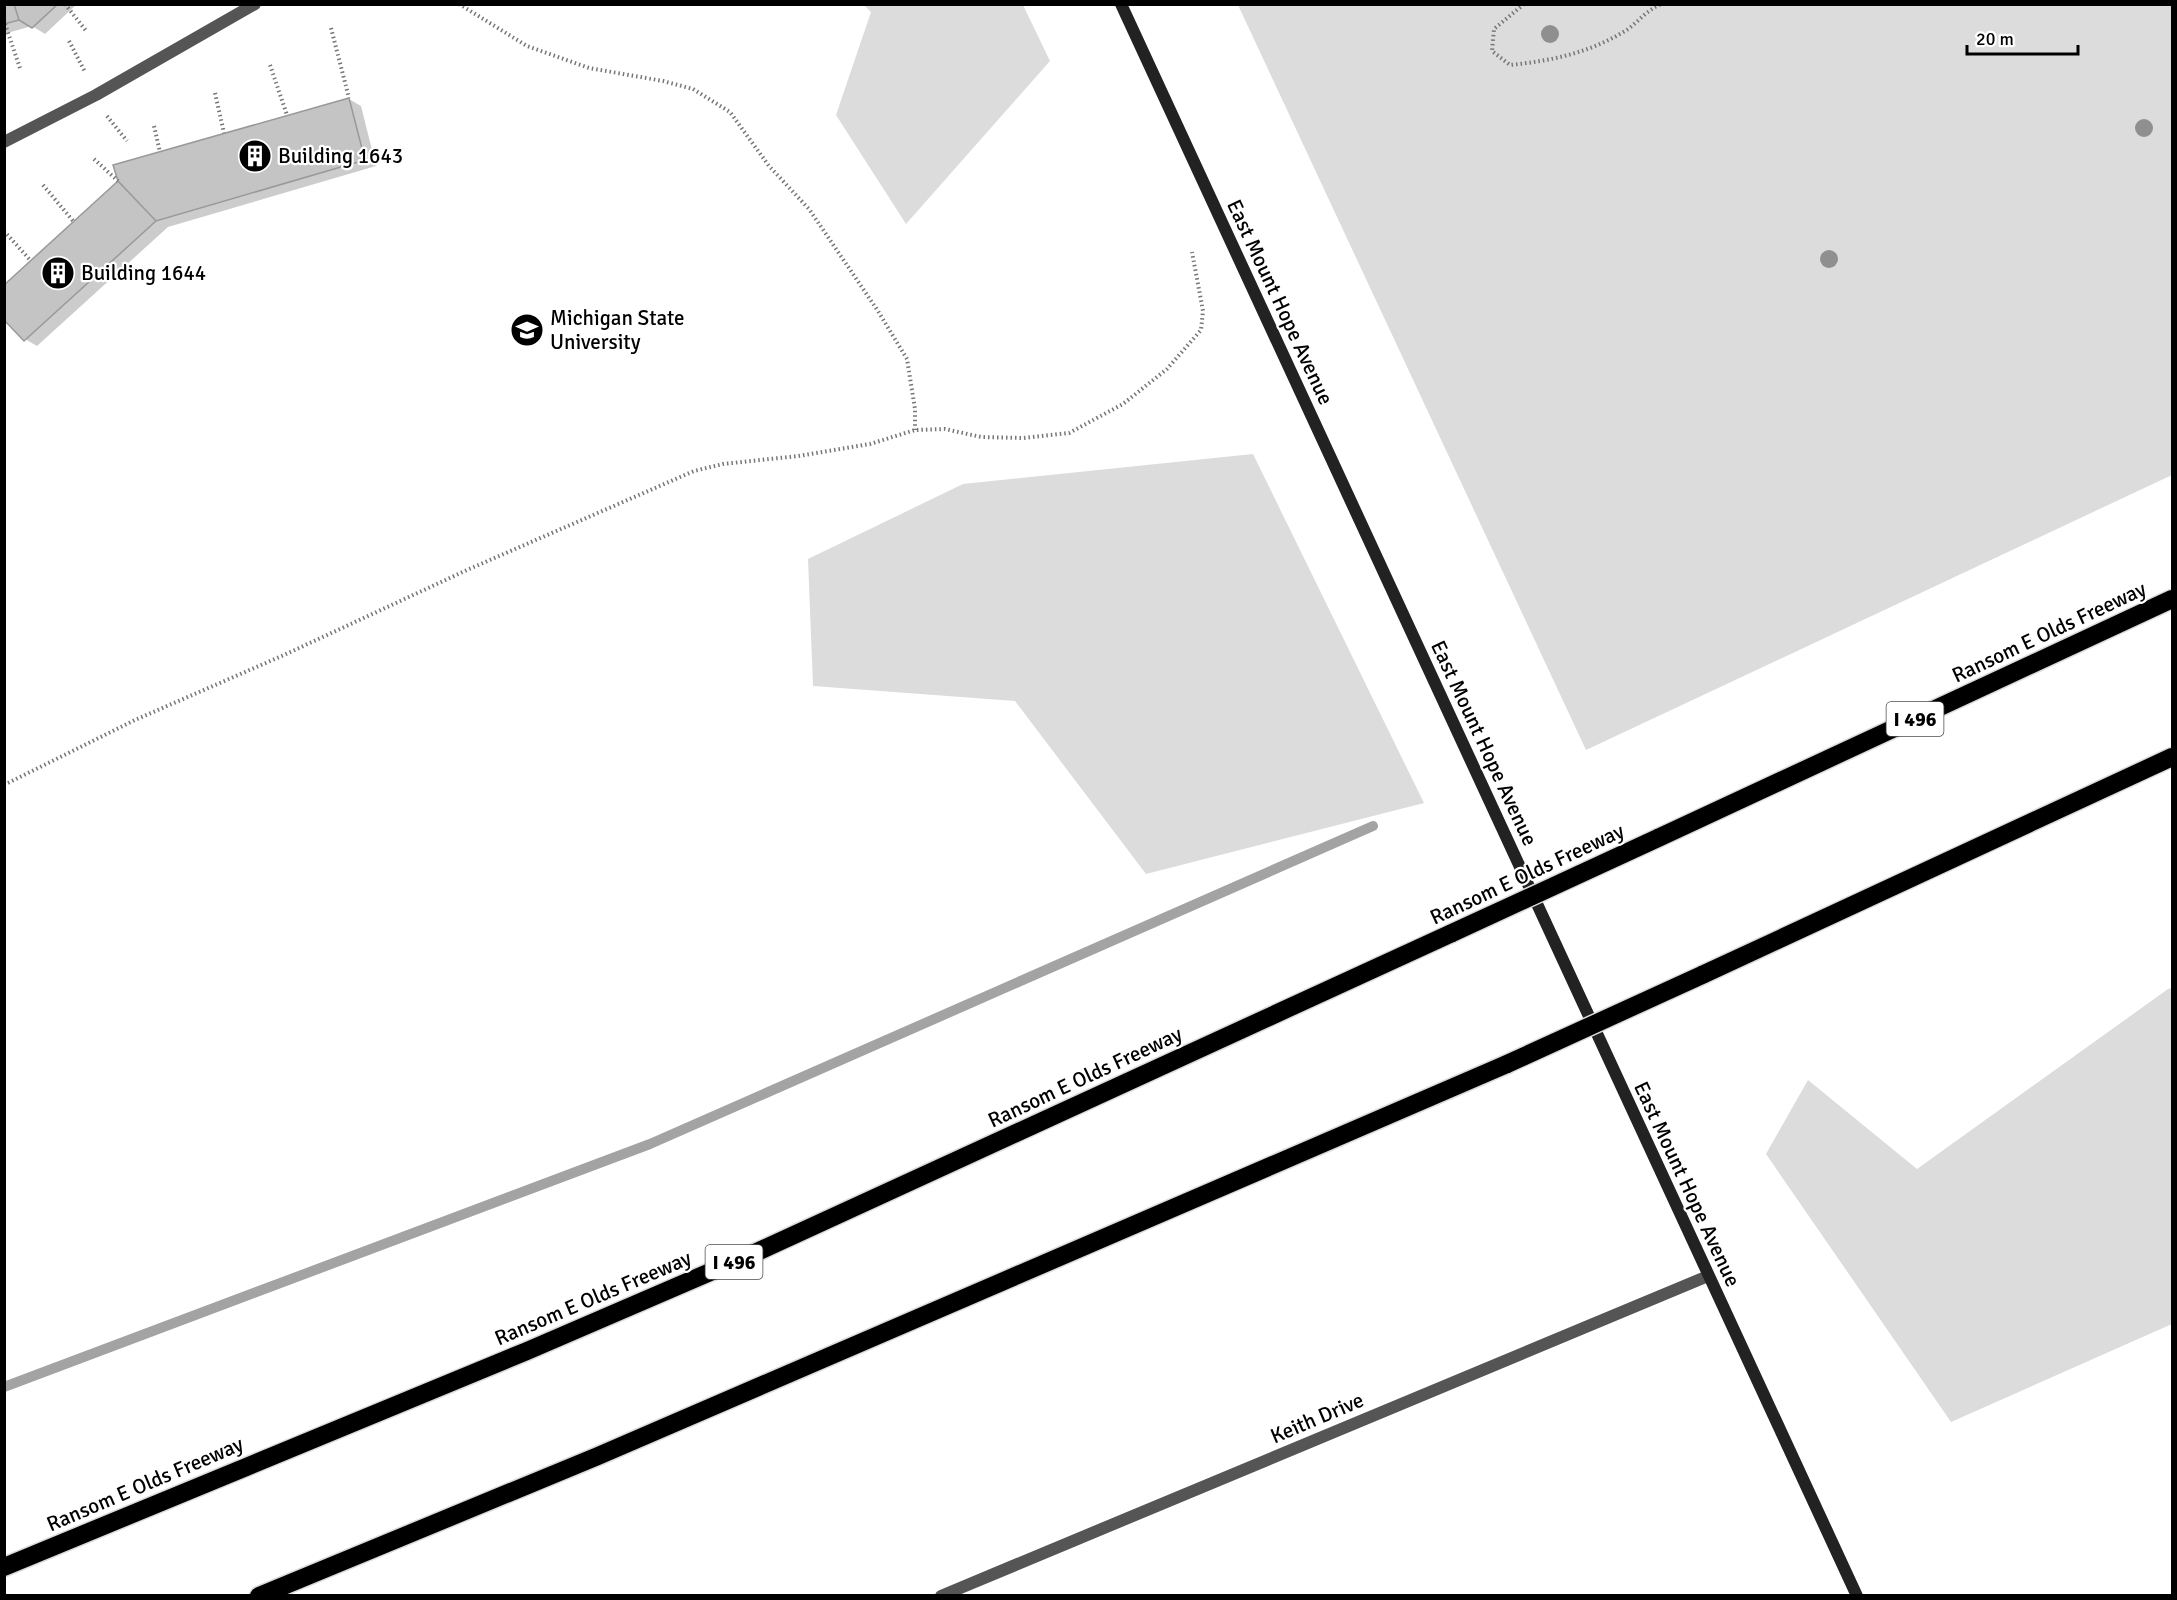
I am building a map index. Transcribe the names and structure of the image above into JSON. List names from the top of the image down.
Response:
{
  "streets": {
    "highway": ["Ransom E Olds Freeway", "I 496"],
    "street": ["East Mount Hope Avenue", "Keith Drive"]
  },
  "crossings": [
    ["East Mount Hope Avenue", "Keith Drive"]
  ],
  "places": {
    "building": ["Building 1643", "Building 1644"],
    "school or university": ["Michigan State University"]
  },
  "scale_bar": "20 m"
}
